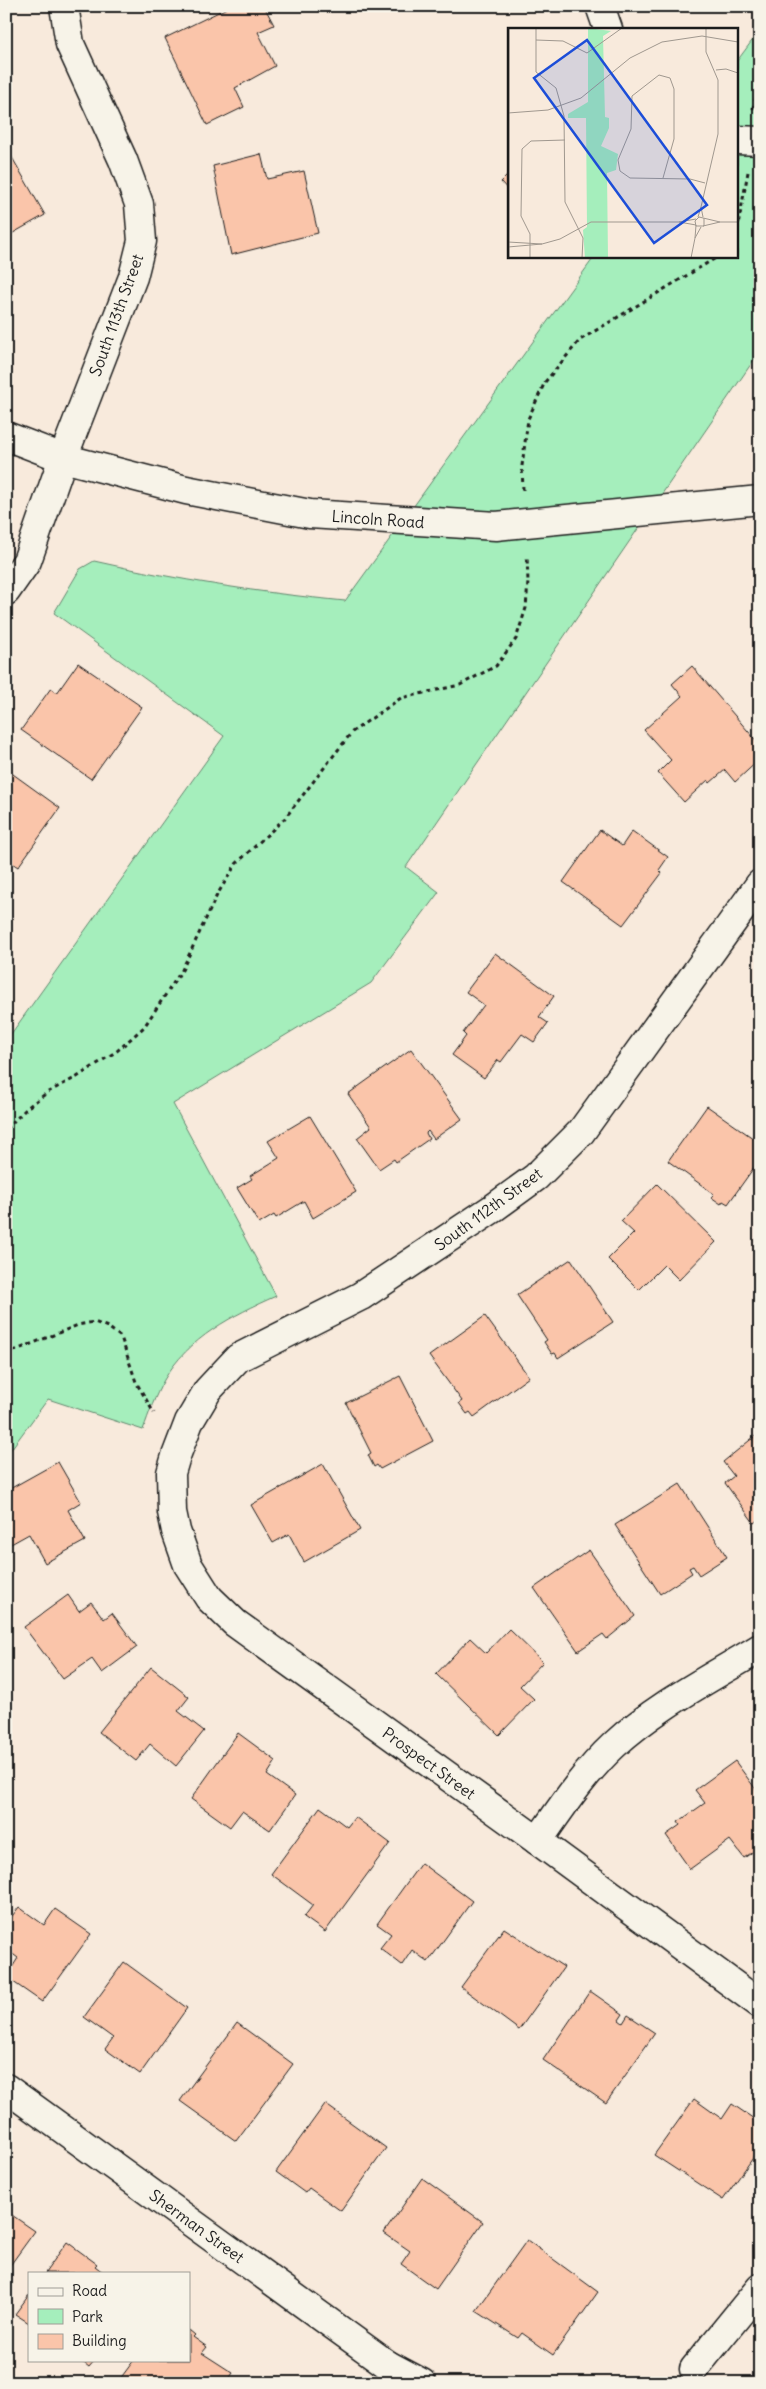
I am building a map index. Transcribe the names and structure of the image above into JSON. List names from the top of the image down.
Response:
{
  "streets": {
    "street": [
      "South 113th Street",
      "Lincoln Road",
      "South 112th Street",
      "Prospect Street",
      "Sherman Street"
    ]
  },
  "crossings": [
    ["South 113th Street", "Lincoln Road"],
    ["South 112th Street", "Prospect Street"]
  ],
  "legend": ["Road", "Park", "Building"]
}
